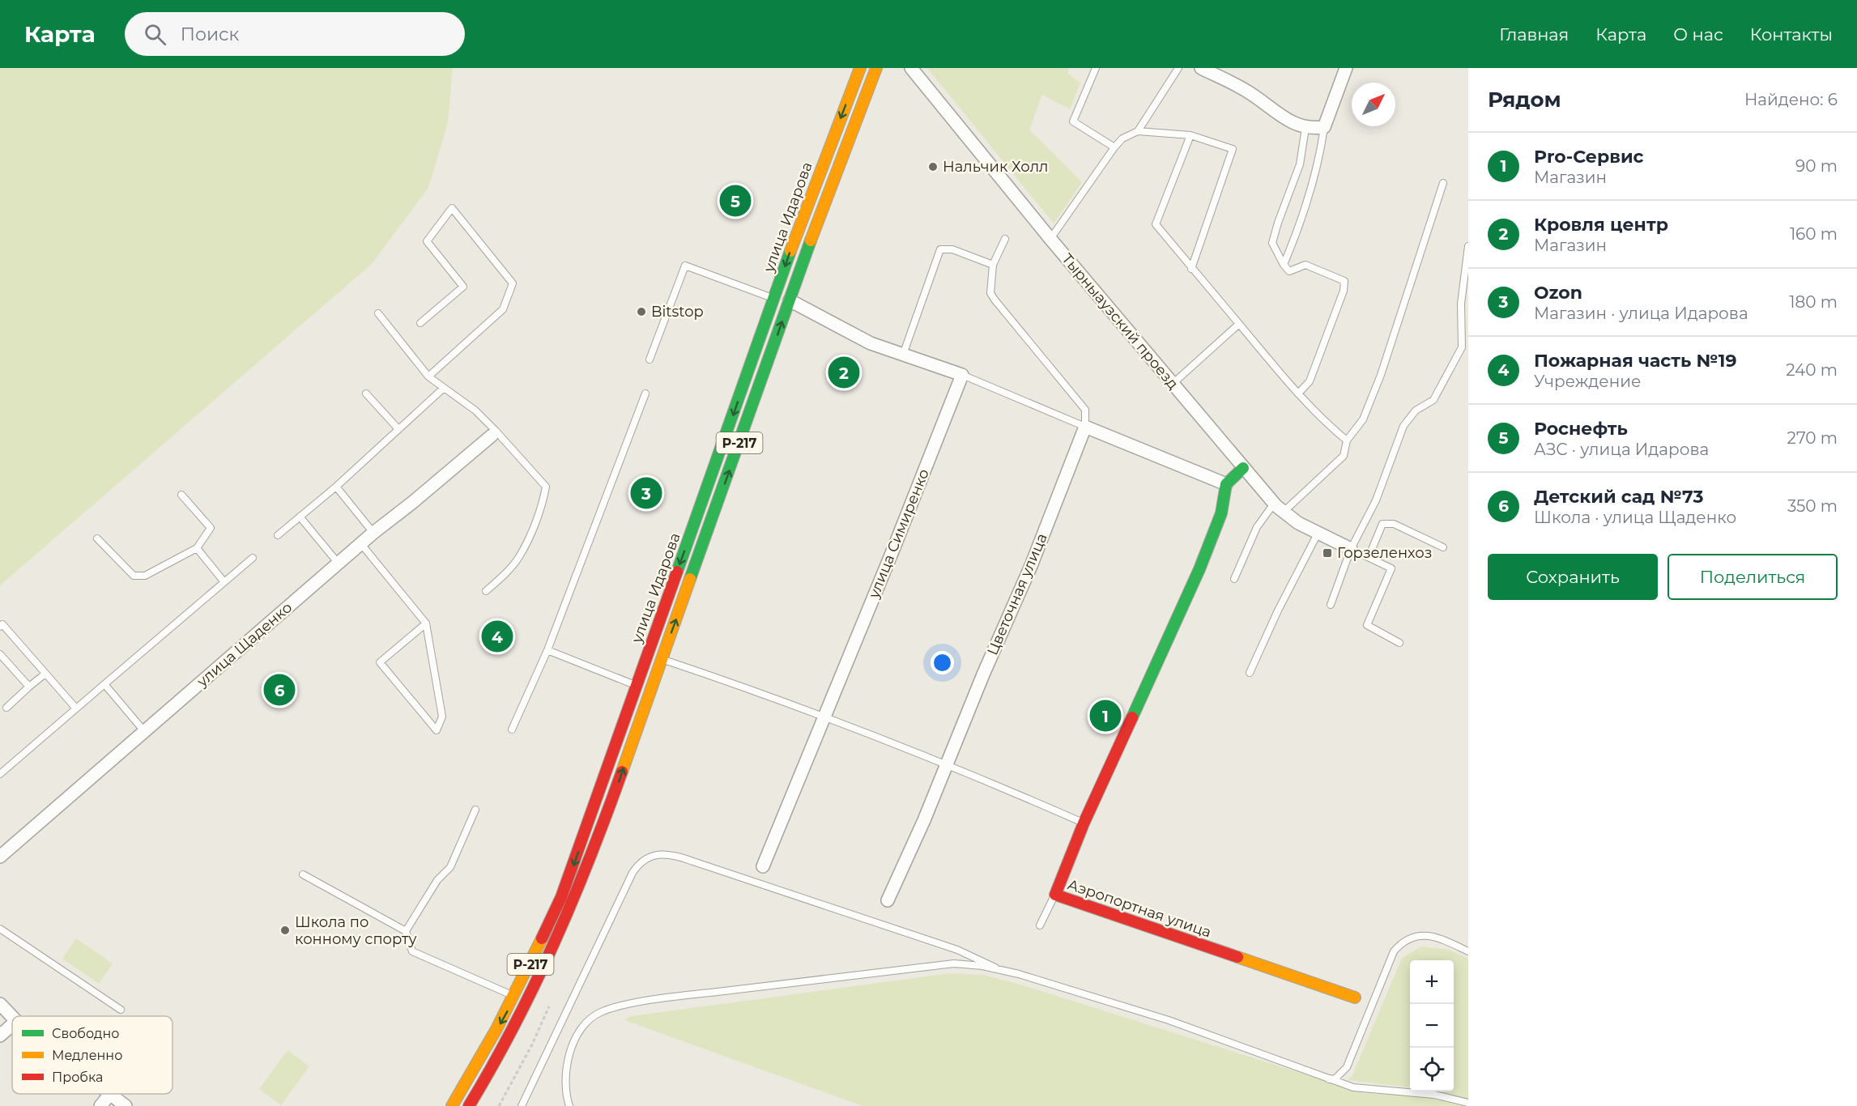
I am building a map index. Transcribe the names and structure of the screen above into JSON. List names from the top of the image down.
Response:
{
  "streets": {
    "main road": ["улица Идарова", "Р-217", "Аэропортная улица"],
    "street": [
      "Тырныаузский проезд",
      "улица Симиренко",
      "Цветочная улица",
      "улица Щаденко"
    ]
  },
  "places": {
    "other": ["Нальчик Холл", "Bitstop", "Школа по конному спорту"],
    "transit": ["Горзеленхоз"]
  },
  "legend": ["Свободно", "Медленно", "Пробка"],
  "north": "top right",
  "page": {
    "header": "Карта",
    "search": "Поиск",
    "nav": [
      "Главная",
      "Карта",
      "О нас",
      "Контакты"
    ],
    "heading": ["Рядом", "Найдено: 6"],
    "list": [
      {
        "mark": "1",
        "name": "Pro-Сервис",
        "note": "Магазин",
        "value": "90 m"
      },
      {
        "mark": "2",
        "name": "Кровля центр",
        "note": "Магазин",
        "value": "160 m"
      },
      {
        "mark": "3",
        "name": "Ozon",
        "note": "Магазин · улица Идарова",
        "value": "180 m"
      },
      {
        "mark": "4",
        "name": "Пожарная часть №19",
        "note": "Учреждение",
        "value": "240 m"
      },
      {
        "mark": "5",
        "name": "Роснефть",
        "note": "АЗС · улица Идарова",
        "value": "270 m"
      },
      {
        "mark": "6",
        "name": "Детский сад №73",
        "note": "Школа · улица Щаденко",
        "value": "350 m"
      }
    ],
    "pins": [
      "5",
      "2",
      "3",
      "4",
      "6",
      "1"
    ],
    "buttons": ["Сохранить", "Поделиться"],
    "map_buttons": ["+", "−"]
  }
}
